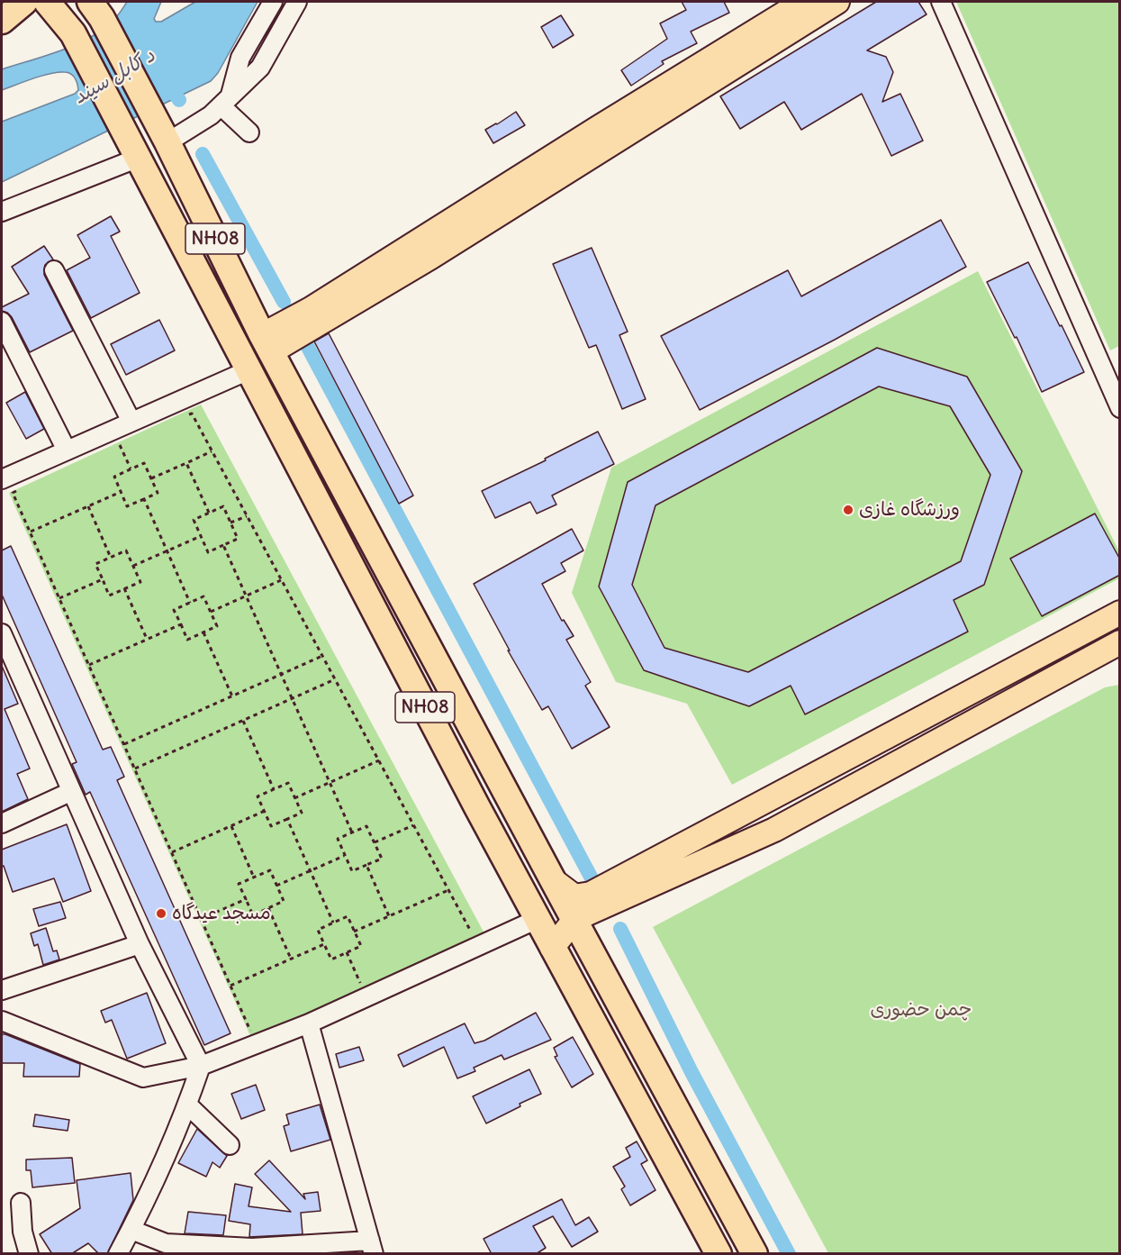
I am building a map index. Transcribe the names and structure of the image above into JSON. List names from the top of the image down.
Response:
{
  "streets": {
    "highway": ["NH08"]
  },
  "water": ["د کابل سيند"],
  "parks": ["چمن حضوری"],
  "places": ["ورزشگاه غازی", "مسجد عیدگاه"]
}
